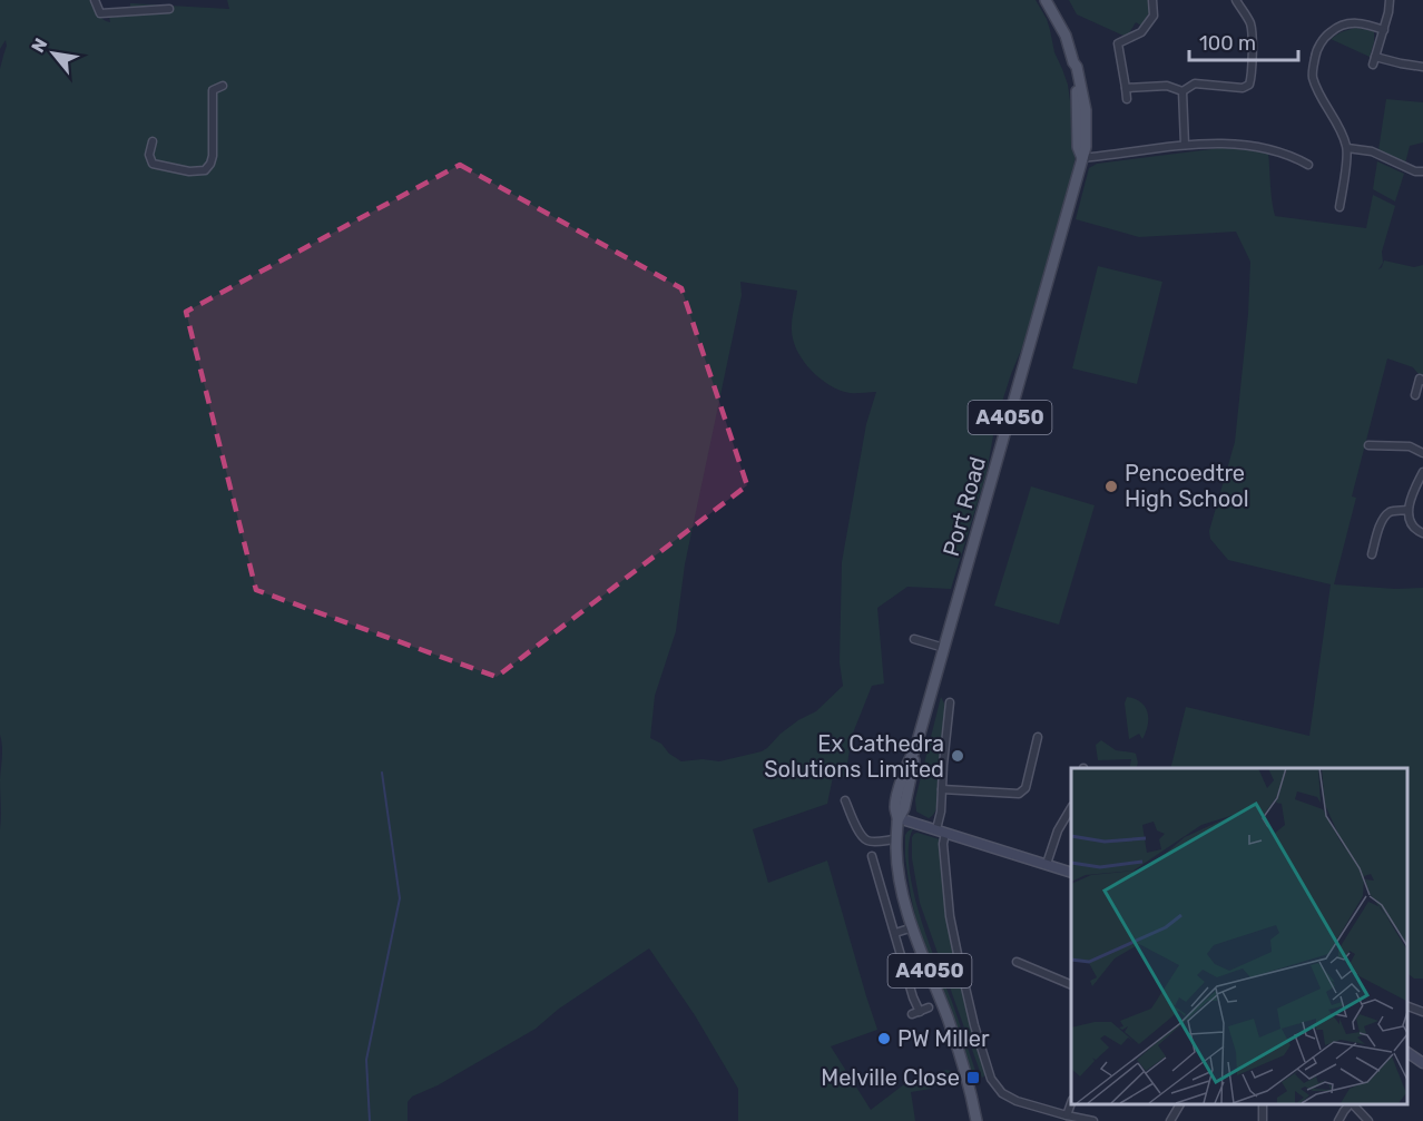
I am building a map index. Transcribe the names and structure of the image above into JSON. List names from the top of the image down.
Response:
{
  "streets": {
    "main road": ["A4050", "Port Road"]
  },
  "crossings": [
    ["A4050", "Port Road"]
  ],
  "places": {
    "other": ["Pencoedtre High School", "Ex Cathedra Solutions Limited", "PW Miller"],
    "transit": ["Melville Close"]
  },
  "scale_bar": "100 m",
  "north": "top left"
}
